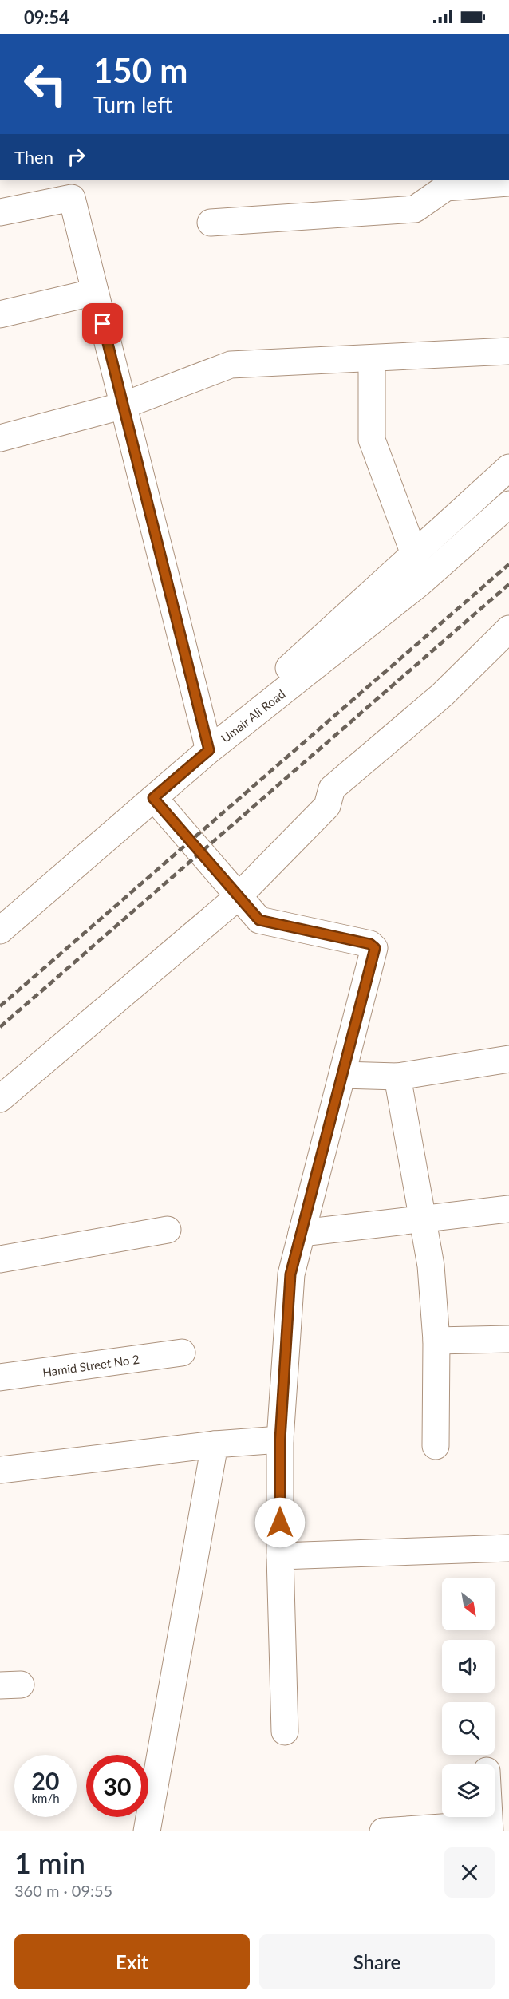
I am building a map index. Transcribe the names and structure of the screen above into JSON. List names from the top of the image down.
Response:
{
  "streets": {
    "street": ["Umair Ali Road", "Hamid Street No 2"]
  },
  "north": "bottom right",
  "page": {
    "status": "09:54",
    "turn": ["150 m", "Turn left"],
    "then": "Then",
    "speed": "20 km/h",
    "limit": "30",
    "heading": ["1 min", "360 m · 09:55"],
    "buttons": ["Exit", "Share"]
  }
}
